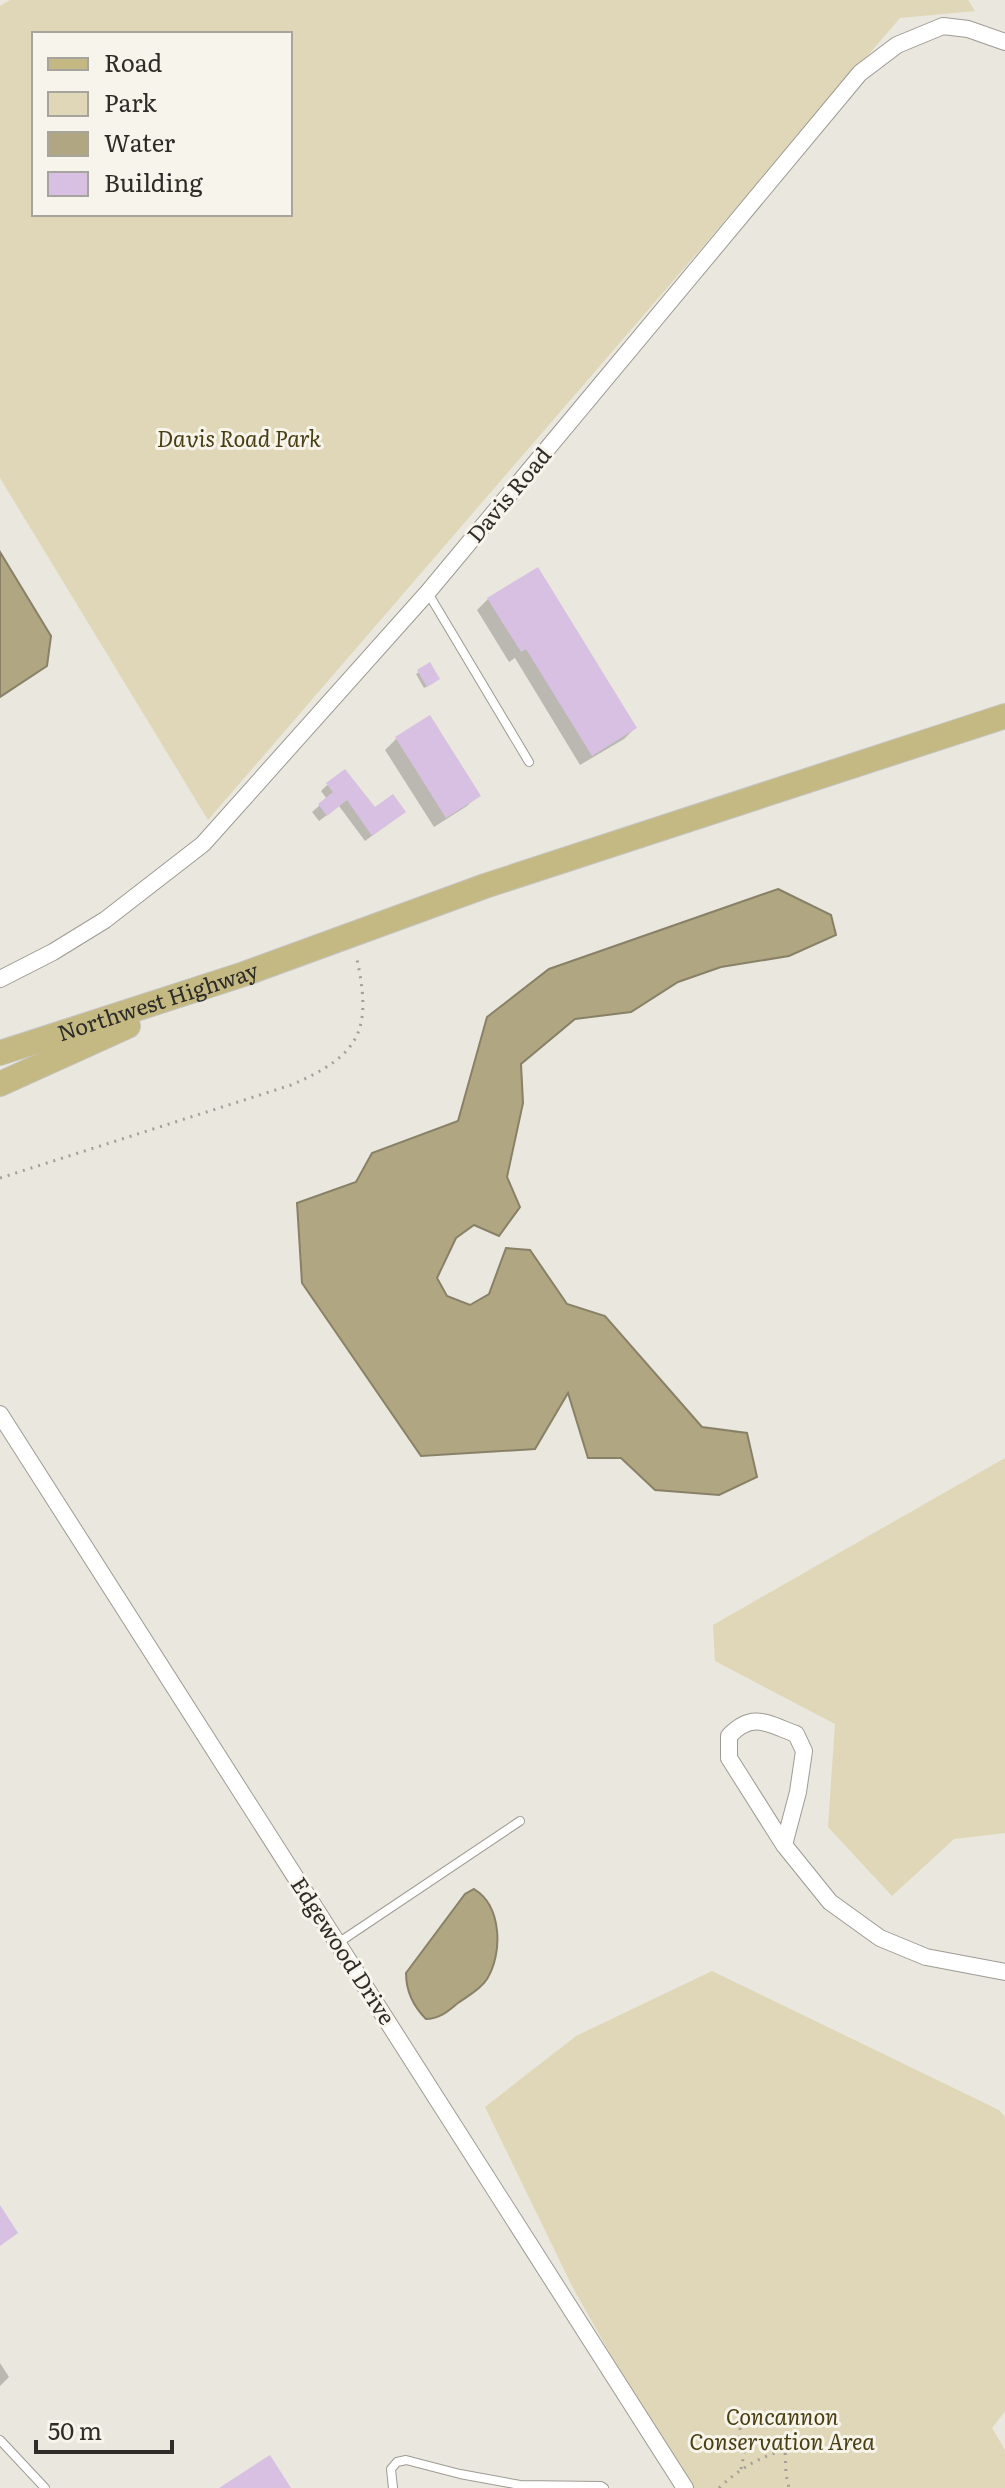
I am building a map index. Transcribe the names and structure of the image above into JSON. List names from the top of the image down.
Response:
{
  "streets": {
    "main road": ["Northwest Highway"],
    "street": ["Davis Road", "Edgewood Drive"]
  },
  "parks": ["Davis Road Park", "Concannon Conservation Area"],
  "legend": [
    "Road",
    "Park",
    "Water",
    "Building"
  ],
  "scale_bar": "50 m"
}
